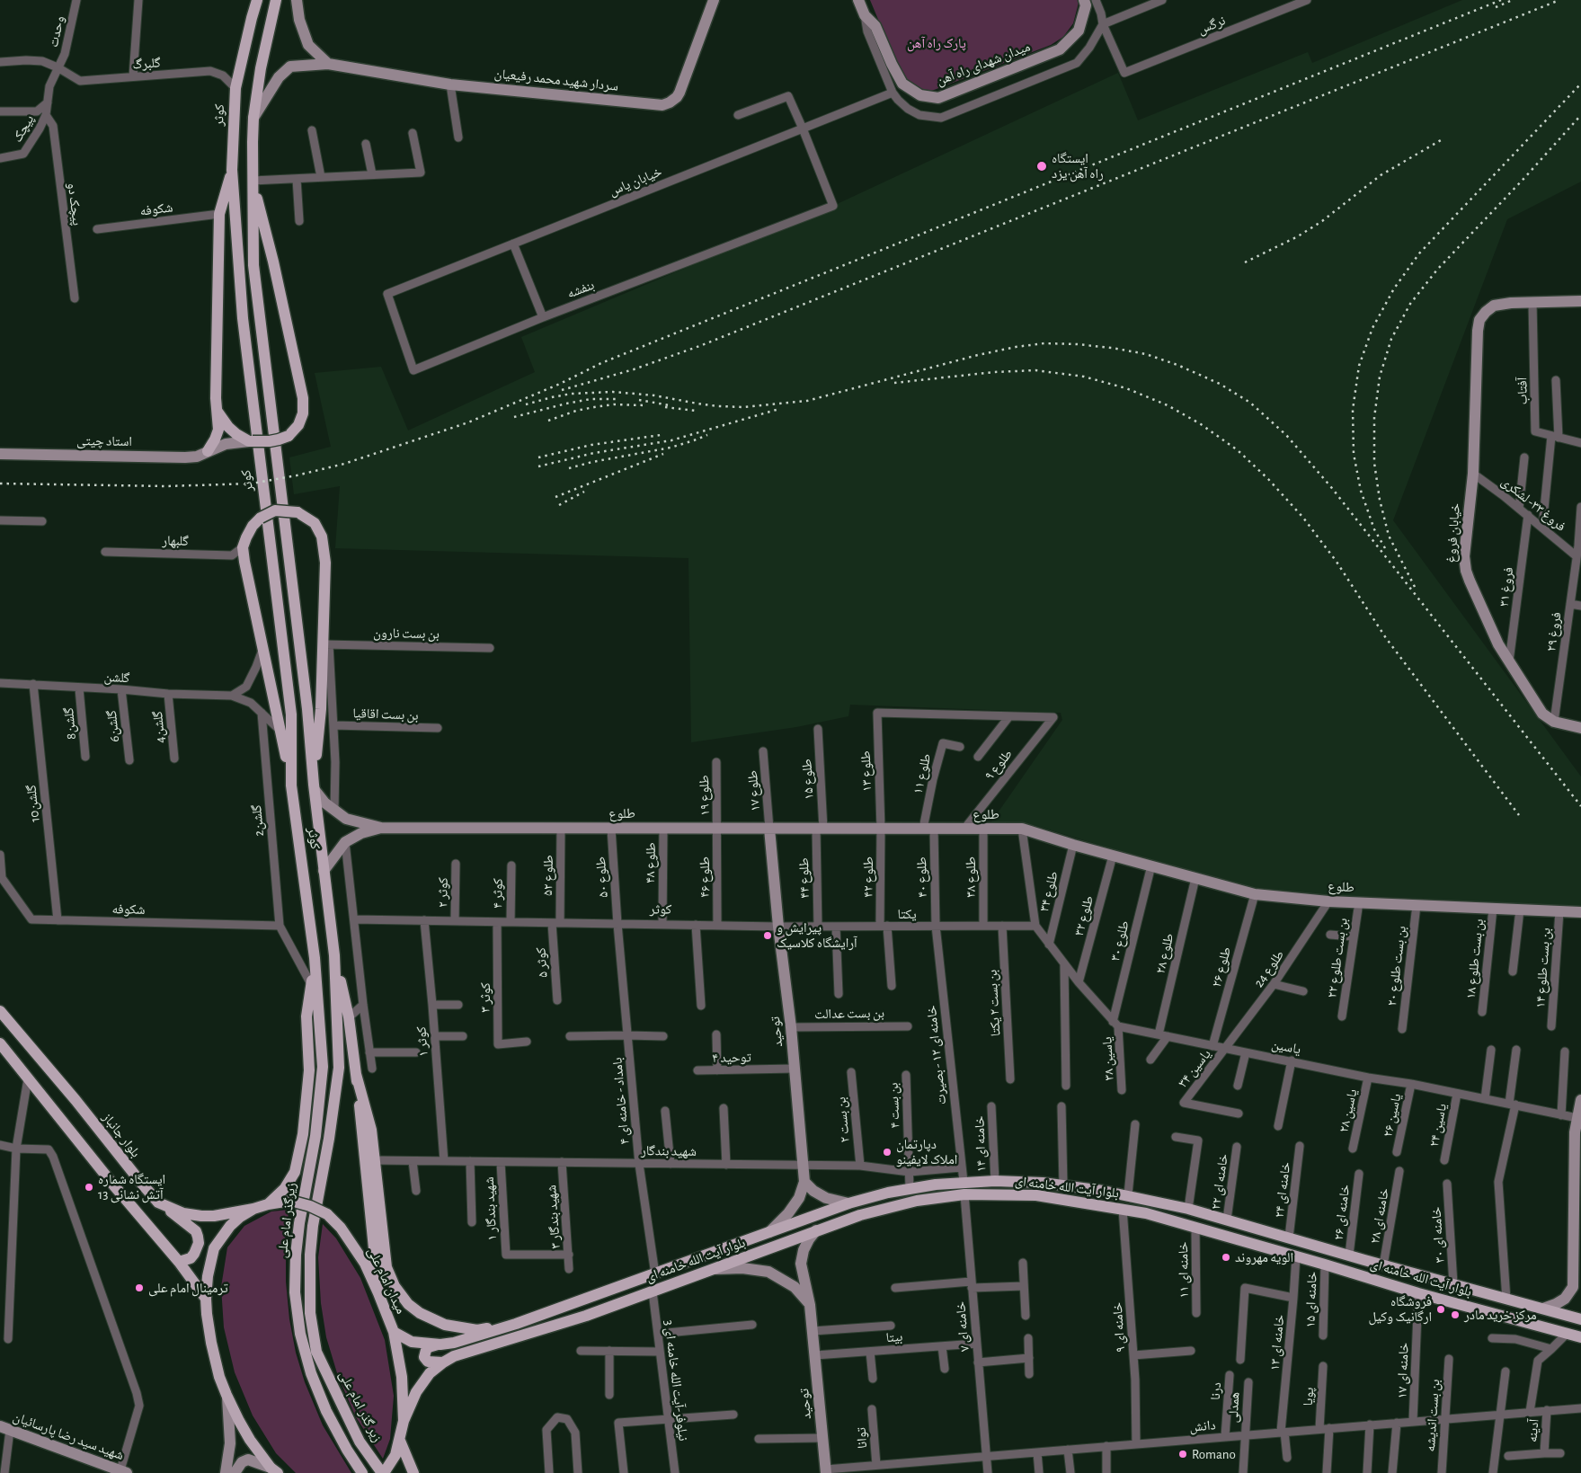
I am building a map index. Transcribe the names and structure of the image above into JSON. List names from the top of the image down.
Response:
{
  "streets": {
    "main road": [
      "کوثر",
      "بلوار جانباز",
      "بلوار آیت الله خامنه ای",
      "زیرگذر امام علی",
      "میدان امام علی",
      "زیر گذر امام علی"
    ],
    "street": [
      "نرگس",
      "وحدت",
      "گلبرگ",
      "میدان شهدای راه آهن",
      "سردار شهید محمد رفیعیان",
      "پیچک",
      "خیابان یاس",
      "پیچک دو",
      "شکوفه",
      "بنفشه",
      "آفتاب",
      "استاد چیتی",
      "فروغ ۳۳- لشکری",
      "خیابان فروغ",
      "گلبهار",
      "فروغ ۳۱",
      "فروغ ۲۹",
      "بن بست نارون",
      "گلشن",
      "بن بست اقاقیا",
      "گلشن8",
      "گلشن6",
      "گلشن4",
      "طلوع ۹",
      "طلوع ۱۳",
      "طلوع ۱۱",
      "طلوع ۱۵",
      "طلوع ۱۷",
      "طلوع ۱۹",
      "گلشن10",
      "طلوع",
      "گلشن2",
      "طلوع ۴۸",
      "طلوع ۵۲",
      "طلوع ۵۰",
      "طلوع ۴۶",
      "طلوع ۴۲",
      "طلوع ۴۰",
      "طلوع ۳۸",
      "طلوع ۴۴",
      "طلوع ۳۴",
      "کوثر ۲",
      "کوثر ۴",
      "یکتا",
      "طلوع ۳۲",
      "طلوع ۳۰",
      "طلوع ۲۸",
      "بن بست طلوع ۲۲",
      "بن بست طلوع ۱۸",
      "کوثر ۵",
      "بن بست طلوع ۲۰",
      "طلوع ۲۶",
      "بن بست طلوع ۱۴",
      "طلوع 24",
      "کوثر ۳",
      "بن بست ۲ یکتا",
      "بن بست عدالت",
      "توحید",
      "کوثر ۱",
      "یاسین",
      "خامنه ای ۱۲ - بصیرت",
      "توحید ۴",
      "یاسین ۳۸",
      "یاسین ۳۴",
      "بامداد - خامنه ای ۴",
      "بن بست ۴",
      "یاسین ۲۸",
      "یاسین ۲۶",
      "بن بست ۲",
      "یاسین ۲۴",
      "خامنه ای ۱۴",
      "شهید بندگار",
      "خامنه ای ۲۲",
      "خامنه ای ۲۴",
      "شهید بندگار ۱",
      "خامنه ای ۲۶",
      "خامنه ای ۲۸",
      "شهید بندگار ۳",
      "خامنه ای ۳۰",
      "خامنه ای ۱۱",
      "خامنه ای ۱۵",
      "خامنه ای ۷",
      "خامنه ای ۹",
      "بیتا",
      "خامنه ای ۱۳",
      "خامنه ای ۱۷",
      "نیلوفر-آیت الله خامنه ای 3",
      "درنا",
      "پویا",
      "همدلی",
      "بن بست اندیشه",
      "دانش",
      "آدینه",
      "شهید سید رضا پارسائیان",
      "توانا"
    ]
  },
  "crossings": [
    ["وحدت", "گلبرگ"],
    ["وحدت", "پیچک"],
    ["گلبرگ", "کوثر"],
    ["گلبرگ", "پیچک"],
    ["سردار شهید محمد رفیعیان", "کوثر"],
    ["کوثر", "طلوع ۴۸"],
    ["کوثر", "طلوع ۵۲"],
    ["کوثر", "طلوع ۵۰"],
    ["کوثر", "طلوع ۴۶"],
    ["کوثر", "کوثر ۲"],
    ["کوثر", "کوثر ۴"],
    ["کوثر", "یکتا"],
    ["کوثر", "کوثر ۵"],
    ["کوثر", "کوثر ۳"],
    ["کوثر", "توحید"],
    ["کوثر", "کوثر ۱"],
    ["کوثر", "بامداد - خامنه ای ۴"],
    ["کوثر", "زیرگذر امام علی"],
    ["پیچک", "پیچک دو"],
    ["خیابان یاس", "بنفشه"],
    ["شکوفه", "گلشن10"],
    ["شکوفه", "گلشن2"],
    ["آفتاب", "خیابان فروغ"],
    ["فروغ ۳۳- لشکری", "خیابان فروغ"],
    ["فروغ ۳۳- لشکری", "فروغ ۳۱"],
    ["فروغ ۳۳- لشکری", "فروغ ۲۹"],
    ["خیابان فروغ", "فروغ ۳۱"],
    ["خیابان فروغ", "فروغ ۲۹"],
    ["گلشن", "گلشن8"],
    ["گلشن", "گلشن6"],
    ["گلشن", "گلشن4"],
    ["گلشن", "گلشن10"],
    ["گلشن", "گلشن2"],
    ["طلوع ۹", "طلوع ۱۳"],
    ["طلوع ۹", "طلوع"],
    ["طلوع ۱۳", "طلوع"],
    ["طلوع ۱۳", "طلوع ۴۲"],
    ["طلوع ۱۱", "طلوع"],
    ["طلوع ۱۱", "طلوع ۴۰"],
    ["طلوع ۱۵", "طلوع"],
    ["طلوع ۱۵", "طلوع ۴۴"],
    ["طلوع ۱۷", "طلوع"],
    ["طلوع ۱۷", "توحید"],
    ["طلوع ۱۹", "طلوع"],
    ["طلوع ۱۹", "طلوع ۴۶"],
    ["طلوع", "طلوع ۴۸"],
    ["طلوع", "طلوع ۵۲"],
    ["طلوع", "طلوع ۵۰"],
    ["طلوع", "طلوع ۴۶"],
    ["طلوع", "طلوع ۴۲"],
    ["طلوع", "طلوع ۴۰"],
    ["طلوع", "طلوع ۳۸"],
    ["طلوع", "طلوع ۴۴"],
    ["طلوع", "طلوع ۳۴"],
    ["طلوع", "طلوع ۳۲"],
    ["طلوع", "طلوع ۳۰"],
    ["طلوع", "طلوع ۲۸"],
    ["طلوع", "بن بست طلوع ۲۲"],
    ["طلوع", "بن بست طلوع ۱۸"],
    ["طلوع", "بن بست طلوع ۲۰"],
    ["طلوع", "طلوع ۲۶"],
    ["طلوع", "بن بست طلوع ۱۴"],
    ["طلوع", "طلوع 24"],
    ["طلوع", "توحید"],
    ["طلوع ۵۲", "کوثر ۵"],
    ["طلوع ۵۰", "بامداد - خامنه ای ۴"],
    ["طلوع ۴۲", "یکتا"],
    ["طلوع ۴۰", "یکتا"],
    ["طلوع ۴۰", "خامنه ای ۱۲ - بصیرت"],
    ["طلوع ۳۸", "یکتا"],
    ["طلوع ۴۴", "یکتا"],
    ["یکتا", "بن بست ۲ یکتا"],
    ["یکتا", "توحید"],
    ["یکتا", "خامنه ای ۱۲ - بصیرت"],
    ["طلوع ۳۰", "یاسین"],
    ["طلوع ۳۰", "یاسین ۳۸"],
    ["طلوع ۲۸", "یاسین"],
    ["طلوع ۲۶", "یاسین"],
    ["طلوع 24", "یاسین"],
    ["طلوع 24", "یاسین ۳۴"],
    ["بن بست عدالت", "توحید"],
    ["توحید", "توحید ۴"],
    ["توحید", "شهید بندگار"],
    ["توحید", "بلوار آیت الله خامنه ای"],
    ["توحید", "بیتا"],
    ["توحید", "دانش"],
    ["کوثر ۱", "شهید بندگار"],
    ["یاسین", "یاسین ۳۸"],
    ["یاسین", "یاسین ۳۴"],
    ["یاسین", "یاسین ۲۸"],
    ["یاسین", "یاسین ۲۶"],
    ["یاسین", "یاسین ۲۴"],
    ["خامنه ای ۱۲ - بصیرت", "شهید بندگار"],
    ["خامنه ای ۱۲ - بصیرت", "بلوار آیت الله خامنه ای"],
    ["بامداد - خامنه ای ۴", "شهید بندگار"],
    ["بامداد - خامنه ای ۴", "بلوار آیت الله خامنه ای"],
    ["بن بست ۴", "شهید بندگار"],
    ["بن بست ۴", "بلوار آیت الله خامنه ای"],
    ["بن بست ۲", "شهید بندگار"],
    ["بلوار جانباز", "میدان امام علی"],
    ["خامنه ای ۱۴", "بلوار آیت الله خامنه ای"],
    ["شهید بندگار", "شهید بندگار ۱"],
    ["شهید بندگار", "شهید بندگار ۳"],
    ["خامنه ای ۲۲", "بلوار آیت الله خامنه ای"],
    ["بلوار آیت الله خامنه ای", "خامنه ای ۲۴"],
    ["بلوار آیت الله خامنه ای", "خامنه ای ۲۶"],
    ["بلوار آیت الله خامنه ای", "خامنه ای ۲۸"],
    ["بلوار آیت الله خامنه ای", "خامنه ای ۳۰"],
    ["بلوار آیت الله خامنه ای", "خامنه ای ۱۱"],
    ["بلوار آیت الله خامنه ای", "میدان امام علی"],
    ["بلوار آیت الله خامنه ای", "خامنه ای ۱۵"],
    ["بلوار آیت الله خامنه ای", "خامنه ای ۷"],
    ["بلوار آیت الله خامنه ای", "خامنه ای ۹"],
    ["بلوار آیت الله خامنه ای", "خامنه ای ۱۳"],
    ["بلوار آیت الله خامنه ای", "خامنه ای ۱۷"],
    ["بلوار آیت الله خامنه ای", "نیلوفر-آیت الله خامنه ای 3"],
    ["شهید بندگار ۱", "شهید بندگار ۳"],
    ["زیرگذر امام علی", "زیر گذر امام علی"],
    ["میدان امام علی", "زیر گذر امام علی"],
    ["خامنه ای ۷", "بیتا"],
    ["خامنه ای ۷", "دانش"],
    ["خامنه ای ۹", "دانش"],
    ["خامنه ای ۱۳", "دانش"],
    ["خامنه ای ۱۷", "دانش"],
    ["درنا", "دانش"],
    ["پویا", "دانش"],
    ["همدلی", "دانش"],
    ["بن بست اندیشه", "دانش"],
    ["دانش", "آدینه"],
    ["دانش", "توانا"]
  ],
  "parks": ["پارک راه آهن"],
  "places": [
    "ایستگاه راه آهن یزد",
    "پیرایش و آرایشگاه کلاسیک",
    "دپارتمان املاک لایفینو",
    "ایستگاه شماره 13 آتش نشانی",
    "الویه مهروند",
    "ترمینال امام علی",
    "فروشگاه ارگانیک وکیل",
    "مرکز خرید مادر",
    "Romano"
  ]
}
